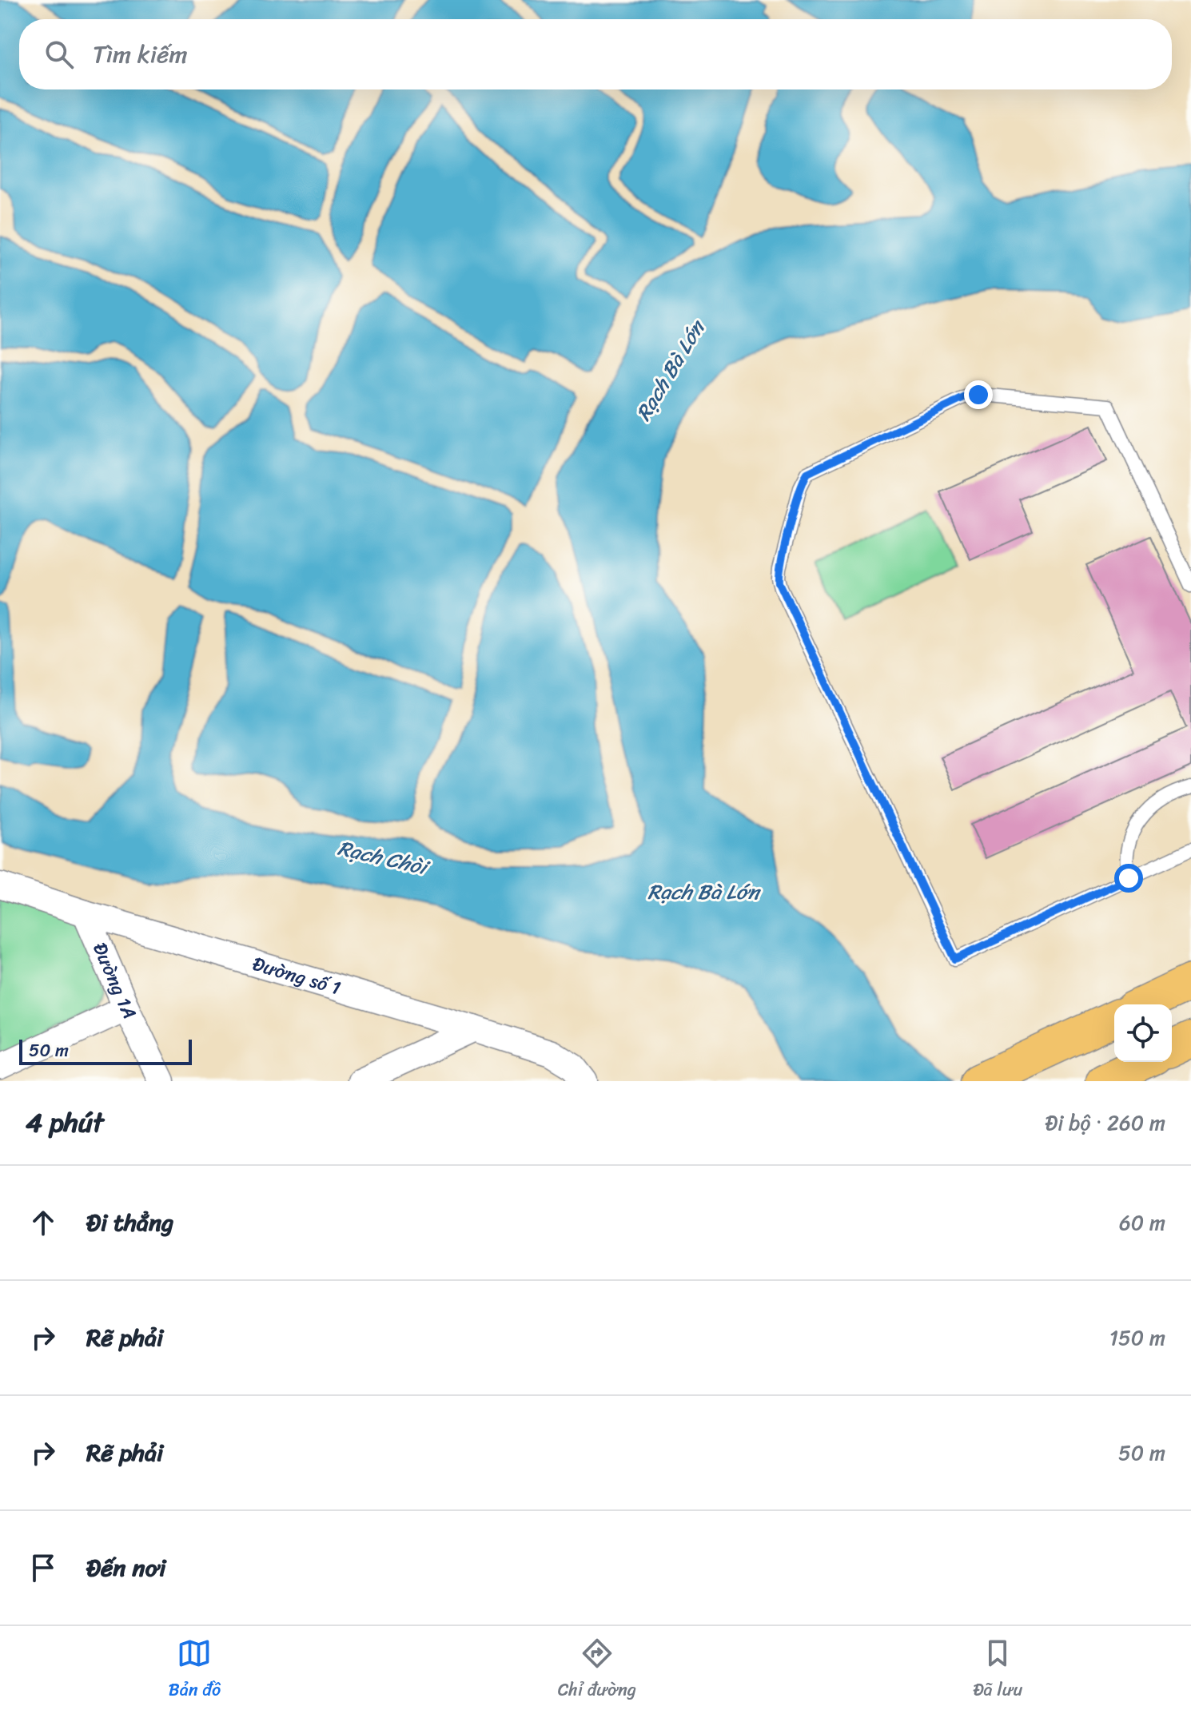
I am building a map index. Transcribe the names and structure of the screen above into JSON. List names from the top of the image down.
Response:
{
  "streets": {
    "street": ["Đường số 1", "Đường 1A"]
  },
  "crossings": [
    ["Đường số 1", "Đường 1A"]
  ],
  "water": ["Rạch Bà Lớn", "Rạch Chòi"],
  "scale_bar": "50 m",
  "page": {
    "search": "Tìm kiếm",
    "scale": "50 m",
    "heading": ["4 phút", "Đi bộ · 260 m"],
    "list": [
      ["Đi thẳng", "60 m"],
      ["Rẽ phải", "150 m"],
      ["Rẽ phải", "50 m"],
      "Đến nơi"
    ],
    "nav": ["Bản đồ", "Chỉ đường", "Đã lưu"]
  }
}
